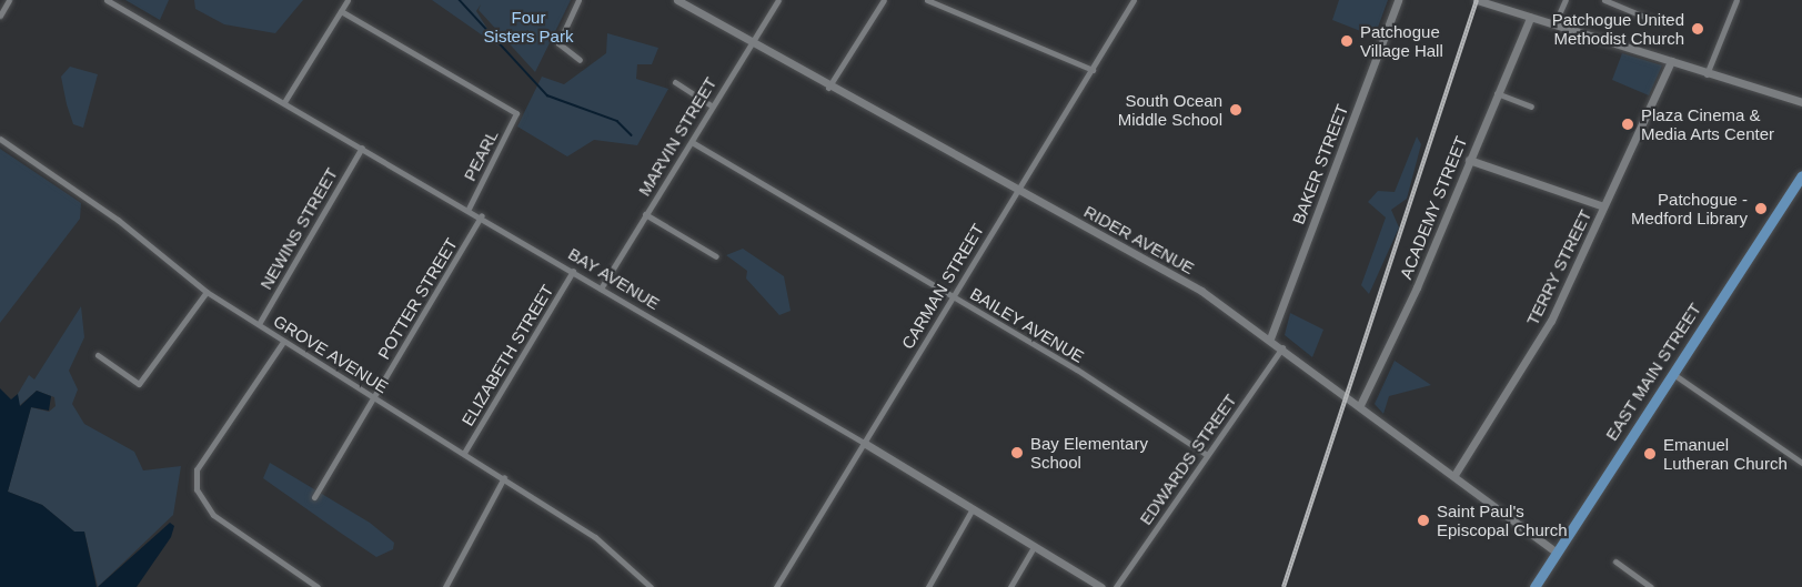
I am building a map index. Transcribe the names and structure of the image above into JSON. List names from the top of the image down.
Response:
{
  "streets": {
    "main road": ["EAST MAIN STREET"],
    "street": [
      "MARVIN STREET",
      "PEARL",
      "BAKER STREET",
      "ACADEMY STREET",
      "NEWINS STREET",
      "RIDER AVENUE",
      "TERRY STREET",
      "BAY AVENUE",
      "CARMAN STREET",
      "POTTER STREET",
      "BAILEY AVENUE",
      "GROVE AVENUE",
      "ELIZABETH STREET",
      "EDWARDS STREET"
    ]
  },
  "crossings": [
    ["MARVIN STREET", "RIDER AVENUE"],
    ["MARVIN STREET", "BAY AVENUE"],
    ["MARVIN STREET", "BAILEY AVENUE"],
    ["PEARL", "BAY AVENUE"],
    ["BAKER STREET", "RIDER AVENUE"],
    ["ACADEMY STREET", "RIDER AVENUE"],
    ["NEWINS STREET", "BAY AVENUE"],
    ["NEWINS STREET", "GROVE AVENUE"],
    ["RIDER AVENUE", "TERRY STREET"],
    ["RIDER AVENUE", "CARMAN STREET"],
    ["RIDER AVENUE", "EAST MAIN STREET"],
    ["RIDER AVENUE", "EDWARDS STREET"],
    ["BAY AVENUE", "CARMAN STREET"],
    ["BAY AVENUE", "POTTER STREET"],
    ["BAY AVENUE", "ELIZABETH STREET"],
    ["CARMAN STREET", "BAILEY AVENUE"],
    ["POTTER STREET", "GROVE AVENUE"],
    ["BAILEY AVENUE", "EDWARDS STREET"],
    ["GROVE AVENUE", "ELIZABETH STREET"]
  ],
  "parks": ["Four Sisters Park"],
  "places": [
    "Patchogue United Methodist Church",
    "Patchogue Village Hall",
    "South Ocean Middle School",
    "Plaza Cinema & Media Arts Center",
    "Patchogue - Medford Library",
    "Bay Elementary School",
    "Emanuel Lutheran Church",
    "Saint Paul's Episcopal Church"
  ]
}
